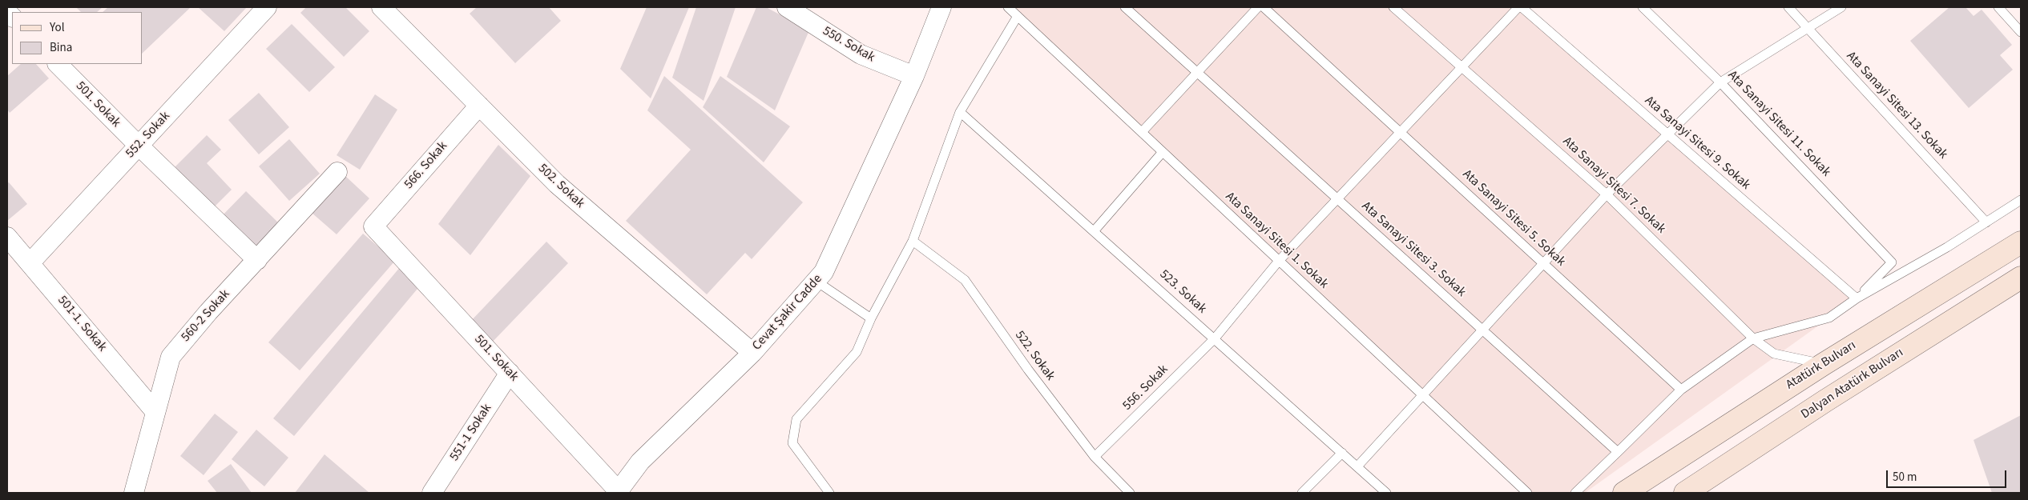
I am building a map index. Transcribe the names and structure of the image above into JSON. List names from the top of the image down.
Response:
{
  "streets": {
    "main road": ["Atatürk Bulvarı", "Dalyan Atatürk Bulvarı"],
    "street": [
      "550. Sokak",
      "501. Sokak",
      "552. Sokak",
      "566. Sokak",
      "502. Sokak",
      "Cevat Şakir Cadde",
      "560-2 Sokak",
      "501-1. Sokak",
      "551-1 Sokak"
    ],
    "lane": [
      "Ata Sanayi Sitesi 13. Sokak",
      "Ata Sanayi Sitesi 11. Sokak",
      "Ata Sanayi Sitesi 9. Sokak",
      "Ata Sanayi Sitesi 7. Sokak",
      "Ata Sanayi Sitesi 5. Sokak",
      "Ata Sanayi Sitesi 1. Sokak",
      "Ata Sanayi Sitesi 3. Sokak",
      "523. Sokak",
      "522. Sokak",
      "556. Sokak"
    ]
  },
  "crossings": [
    ["550. Sokak", "Cevat Şakir Cadde"],
    ["501. Sokak", "552. Sokak"],
    ["501. Sokak", "566. Sokak"],
    ["501. Sokak", "Cevat Şakir Cadde"],
    ["501. Sokak", "560-2 Sokak"],
    ["501. Sokak", "551-1 Sokak"],
    ["Ata Sanayi Sitesi 11. Sokak", "Ata Sanayi Sitesi 9. Sokak"],
    ["552. Sokak", "501-1. Sokak"],
    ["Ata Sanayi Sitesi 9. Sokak", "556. Sokak"],
    ["566. Sokak", "502. Sokak"],
    ["Ata Sanayi Sitesi 7. Sokak", "Atatürk Bulvarı"],
    ["Ata Sanayi Sitesi 7. Sokak", "556. Sokak"],
    ["502. Sokak", "Cevat Şakir Cadde"],
    ["Ata Sanayi Sitesi 5. Sokak", "556. Sokak"],
    ["Ata Sanayi Sitesi 1. Sokak", "556. Sokak"],
    ["Ata Sanayi Sitesi 3. Sokak", "556. Sokak"],
    ["523. Sokak", "556. Sokak"],
    ["560-2 Sokak", "501-1. Sokak"],
    ["522. Sokak", "556. Sokak"]
  ],
  "legend": ["Yol", "Bina"],
  "scale_bar": "50 m"
}
